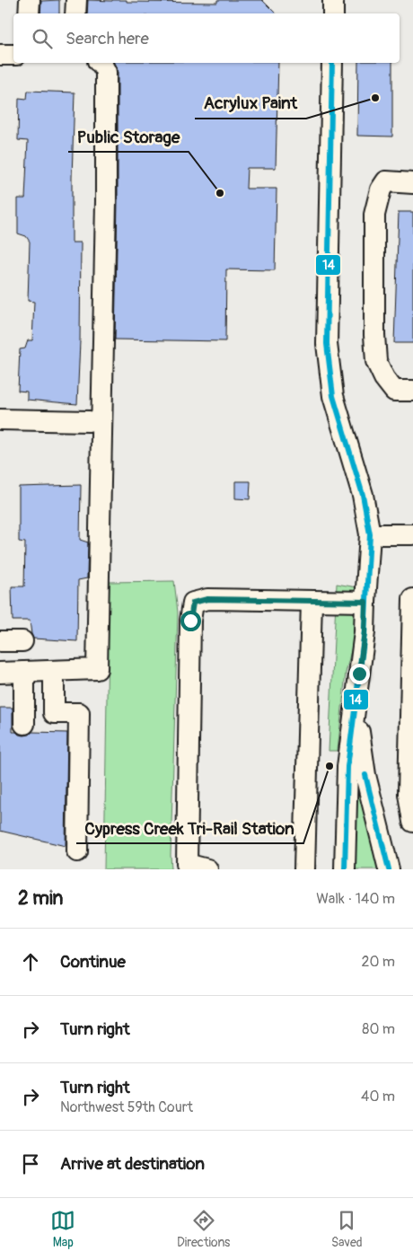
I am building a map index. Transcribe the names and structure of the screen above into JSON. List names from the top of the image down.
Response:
{
  "places": ["Acrylux Paint", "Public Storage", "Cypress Creek Tri-Rail Station"],
  "lines": ["transit line 14"],
  "page": {
    "search": "Search here",
    "heading": ["2 min", "Walk · 140 m"],
    "list": [
      ["Continue", "20 m"],
      ["Turn right", "80 m"],
      ["Turn right", "Northwest 59th Court", "40 m"],
      "Arrive at destination"
    ],
    "nav": ["Map", "Directions", "Saved"]
  }
}
